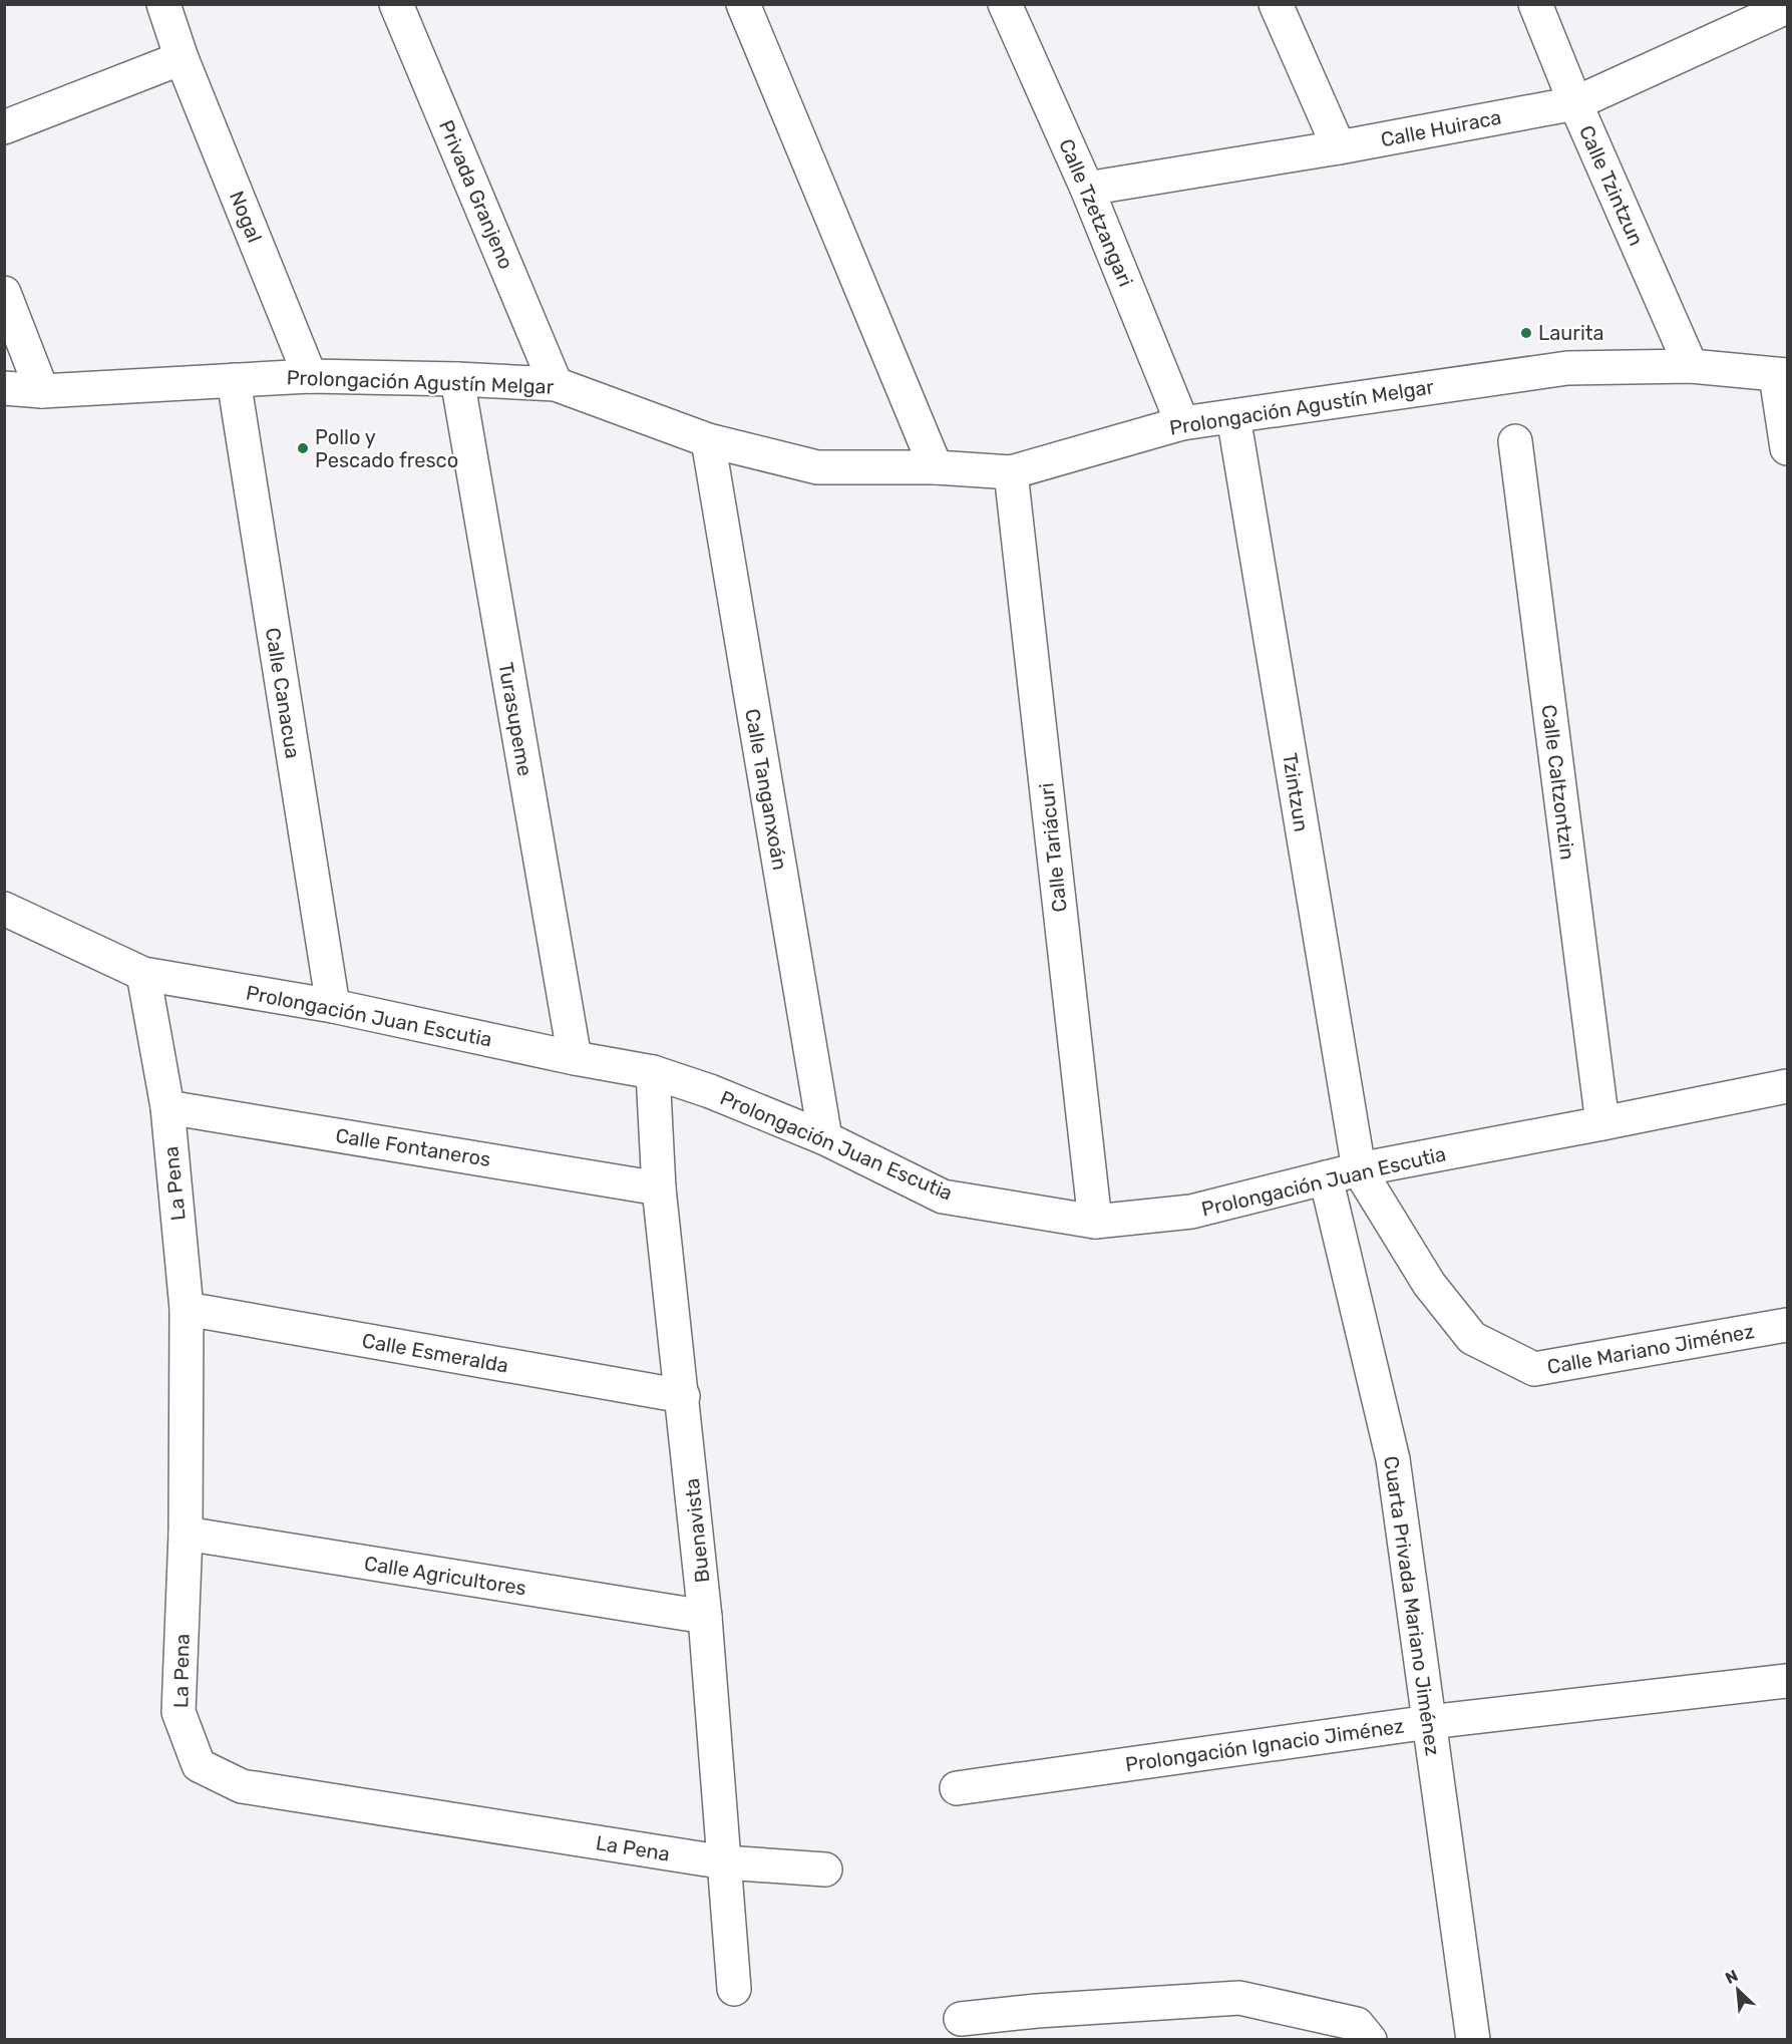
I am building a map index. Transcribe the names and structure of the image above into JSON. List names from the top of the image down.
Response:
{
  "streets": {
    "street": [
      "Calle Huiraca",
      "Calle Tzintzun",
      "Privada Granjeno",
      "Calle Tzetzangari",
      "Nogal",
      "Prolongación Agustín Melgar",
      "Calle Canacua",
      "Turasupeme",
      "Calle Caltzontzin",
      "Calle Tanganxoán",
      "Tzintzun",
      "Calle Tariácuri",
      "Prolongación Juan Escutia",
      "Calle Fontaneros",
      "La Pena",
      "Calle Mariano Jiménez",
      "Calle Esmeralda",
      "Buenavista",
      "Calle Agricultores",
      "Cuarta Privada Mariano Jiménez",
      "Prolongación Ignacio Jiménez"
    ]
  },
  "crossings": [
    ["Calle Huiraca", "Calle Tzintzun"],
    ["Calle Huiraca", "Calle Tzetzangari"],
    ["Calle Tzintzun", "Prolongación Agustín Melgar"],
    ["Privada Granjeno", "Prolongación Agustín Melgar"],
    ["Calle Tzetzangari", "Prolongación Agustín Melgar"],
    ["Nogal", "Prolongación Agustín Melgar"],
    ["Prolongación Agustín Melgar", "Calle Canacua"],
    ["Prolongación Agustín Melgar", "Turasupeme"],
    ["Prolongación Agustín Melgar", "Calle Tanganxoán"],
    ["Prolongación Agustín Melgar", "Tzintzun"],
    ["Prolongación Agustín Melgar", "Calle Tariácuri"],
    ["Calle Canacua", "Prolongación Juan Escutia"],
    ["Turasupeme", "Prolongación Juan Escutia"],
    ["Calle Caltzontzin", "Prolongación Juan Escutia"],
    ["Calle Tanganxoán", "Prolongación Juan Escutia"],
    ["Tzintzun", "Prolongación Juan Escutia"],
    ["Tzintzun", "Calle Mariano Jiménez"],
    ["Calle Tariácuri", "Prolongación Juan Escutia"],
    ["Prolongación Juan Escutia", "La Pena"],
    ["Prolongación Juan Escutia", "Calle Mariano Jiménez"],
    ["Prolongación Juan Escutia", "Buenavista"],
    ["Prolongación Juan Escutia", "Cuarta Privada Mariano Jiménez"],
    ["Calle Fontaneros", "La Pena"],
    ["Calle Fontaneros", "Buenavista"],
    ["La Pena", "Calle Esmeralda"],
    ["La Pena", "Buenavista"],
    ["La Pena", "Calle Agricultores"],
    ["Calle Esmeralda", "Buenavista"],
    ["Buenavista", "Calle Agricultores"],
    ["Cuarta Privada Mariano Jiménez", "Prolongación Ignacio Jiménez"]
  ],
  "places": ["Laurita", "Pollo y Pescado fresco"],
  "north": "top left"
}
